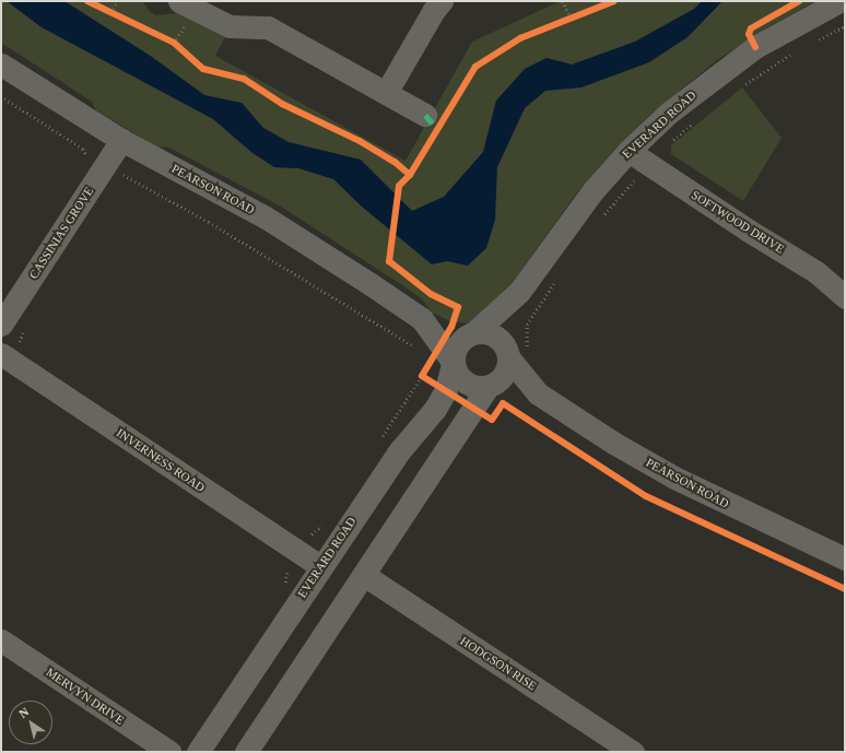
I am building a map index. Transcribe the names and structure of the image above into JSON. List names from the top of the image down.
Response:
{
  "streets": {
    "street": [
      "EVERARD ROAD",
      "PEARSON ROAD",
      "SOFTWOOD DRIVE",
      "CASSINIAS GROVE",
      "INVERNESS ROAD",
      "HODGSON RISE",
      "MERVYN DRIVE"
    ]
  },
  "crossings": [
    ["EVERARD ROAD", "PEARSON ROAD"],
    ["EVERARD ROAD", "SOFTWOOD DRIVE"],
    ["EVERARD ROAD", "INVERNESS ROAD"],
    ["PEARSON ROAD", "CASSINIAS GROVE"]
  ],
  "north": "top left"
}
